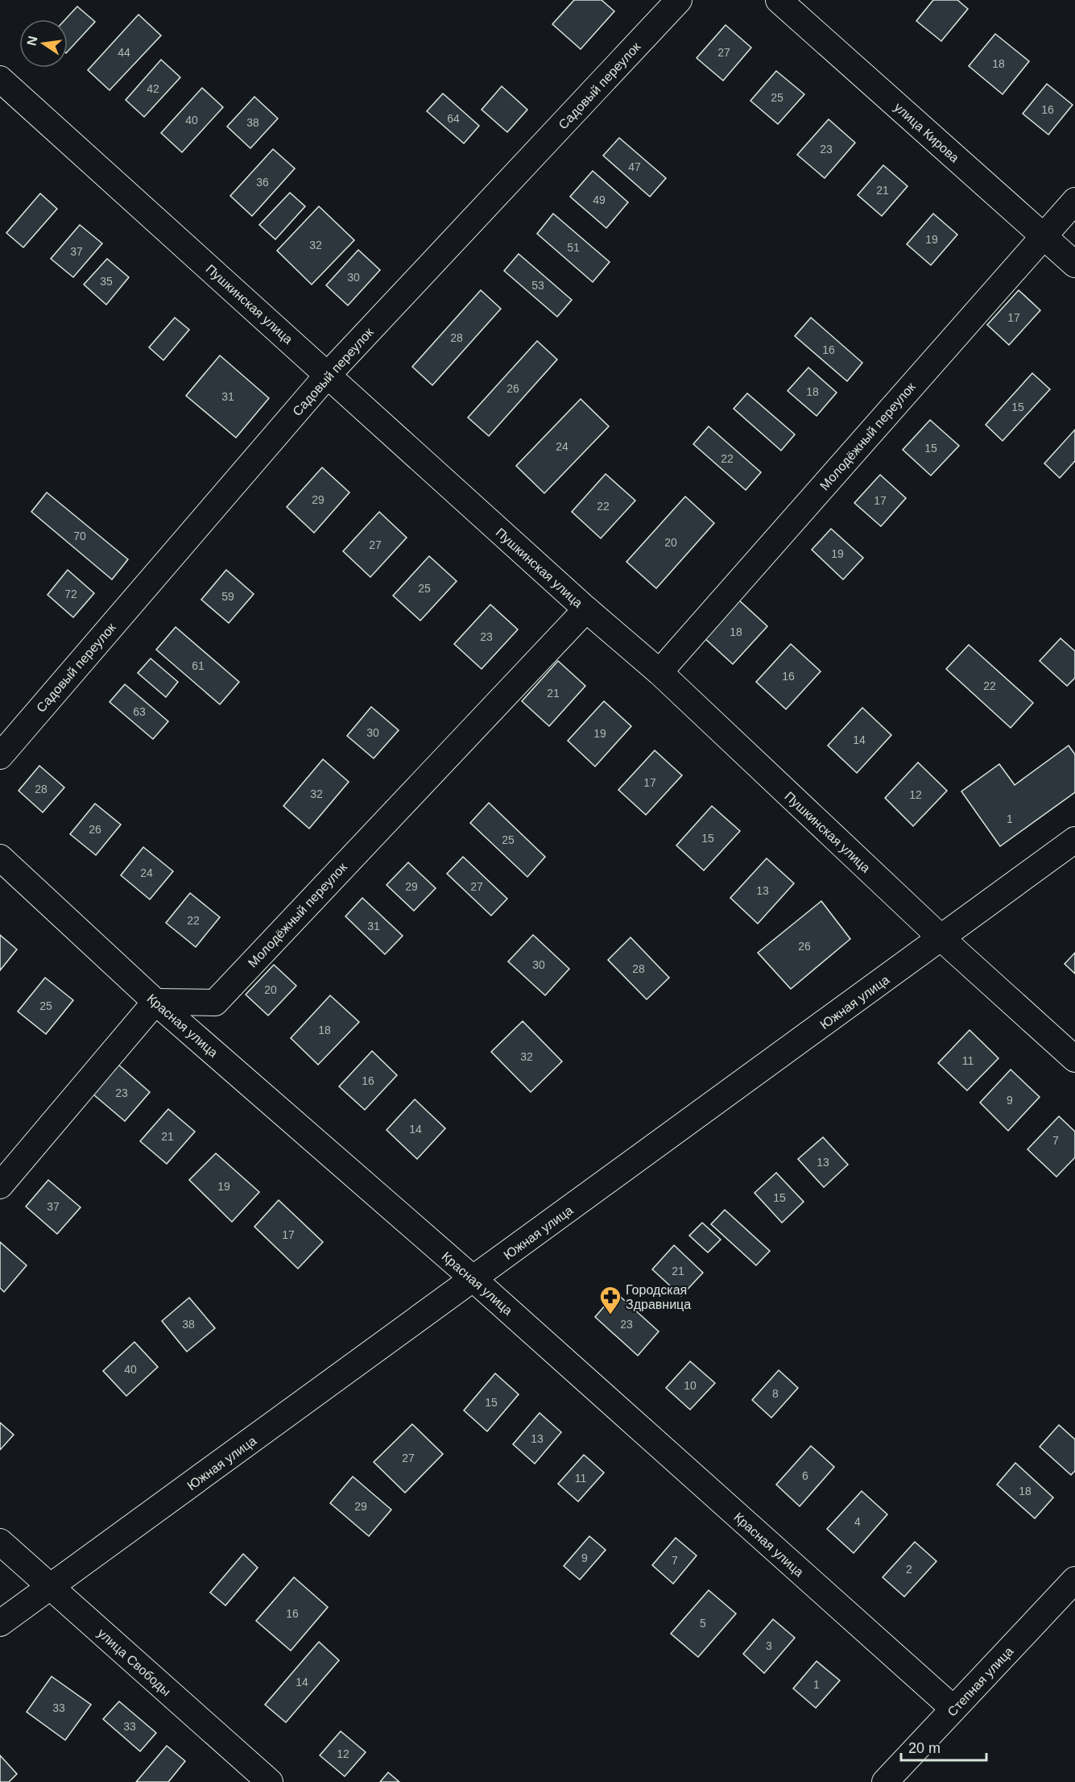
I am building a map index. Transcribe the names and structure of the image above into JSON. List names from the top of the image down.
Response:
{
  "streets": {
    "street": [
      "Садовый переулок",
      "улица Кирова",
      "Пушкинская улица",
      "Молодёжный переулок",
      "Южная улица",
      "Красная улица",
      "улица Свободы",
      "Степная улица"
    ]
  },
  "crossings": [
    ["Садовый переулок", "Пушкинская улица"],
    ["улица Кирова", "Молодёжный переулок"],
    ["Пушкинская улица", "Молодёжный переулок"],
    ["Пушкинская улица", "Южная улица"],
    ["Молодёжный переулок", "Красная улица"],
    ["Южная улица", "Красная улица"],
    ["Южная улица", "улица Свободы"],
    ["Красная улица", "Степная улица"]
  ],
  "places": {
    "pharmacy": ["Городская Здравница"]
  },
  "house_numbers": [
    "44",
    "27",
    "18",
    "42",
    "25",
    "16",
    "64",
    "40",
    "38",
    "23",
    "47",
    "36",
    "21",
    "49",
    "19",
    "32",
    "51",
    "37",
    "30",
    "35",
    "53",
    "17",
    "28",
    "16",
    "26",
    "18",
    "31",
    "15",
    "24",
    "15",
    "22",
    "29",
    "17",
    "22",
    "70",
    "20",
    "27",
    "19",
    "25",
    "72",
    "59",
    "18",
    "23",
    "61",
    "16",
    "22",
    "21",
    "63",
    "30",
    "19",
    "14",
    "17",
    "28",
    "32",
    "12",
    "1",
    "26",
    "15",
    "25",
    "24",
    "29",
    "27",
    "13",
    "22",
    "31",
    "26",
    "30",
    "28",
    "20",
    "25",
    "18",
    "32",
    "11",
    "16",
    "23",
    "9",
    "14",
    "21",
    "7",
    "13",
    "19",
    "15",
    "37",
    "17",
    "21",
    "38",
    "23",
    "40",
    "10",
    "8",
    "15",
    "13",
    "27",
    "6",
    "11",
    "18",
    "29",
    "4",
    "9",
    "7",
    "2",
    "16",
    "5",
    "3",
    "14",
    "1",
    "33",
    "33",
    "12"
  ],
  "scale_bar": "20 m",
  "north": "left"
}
